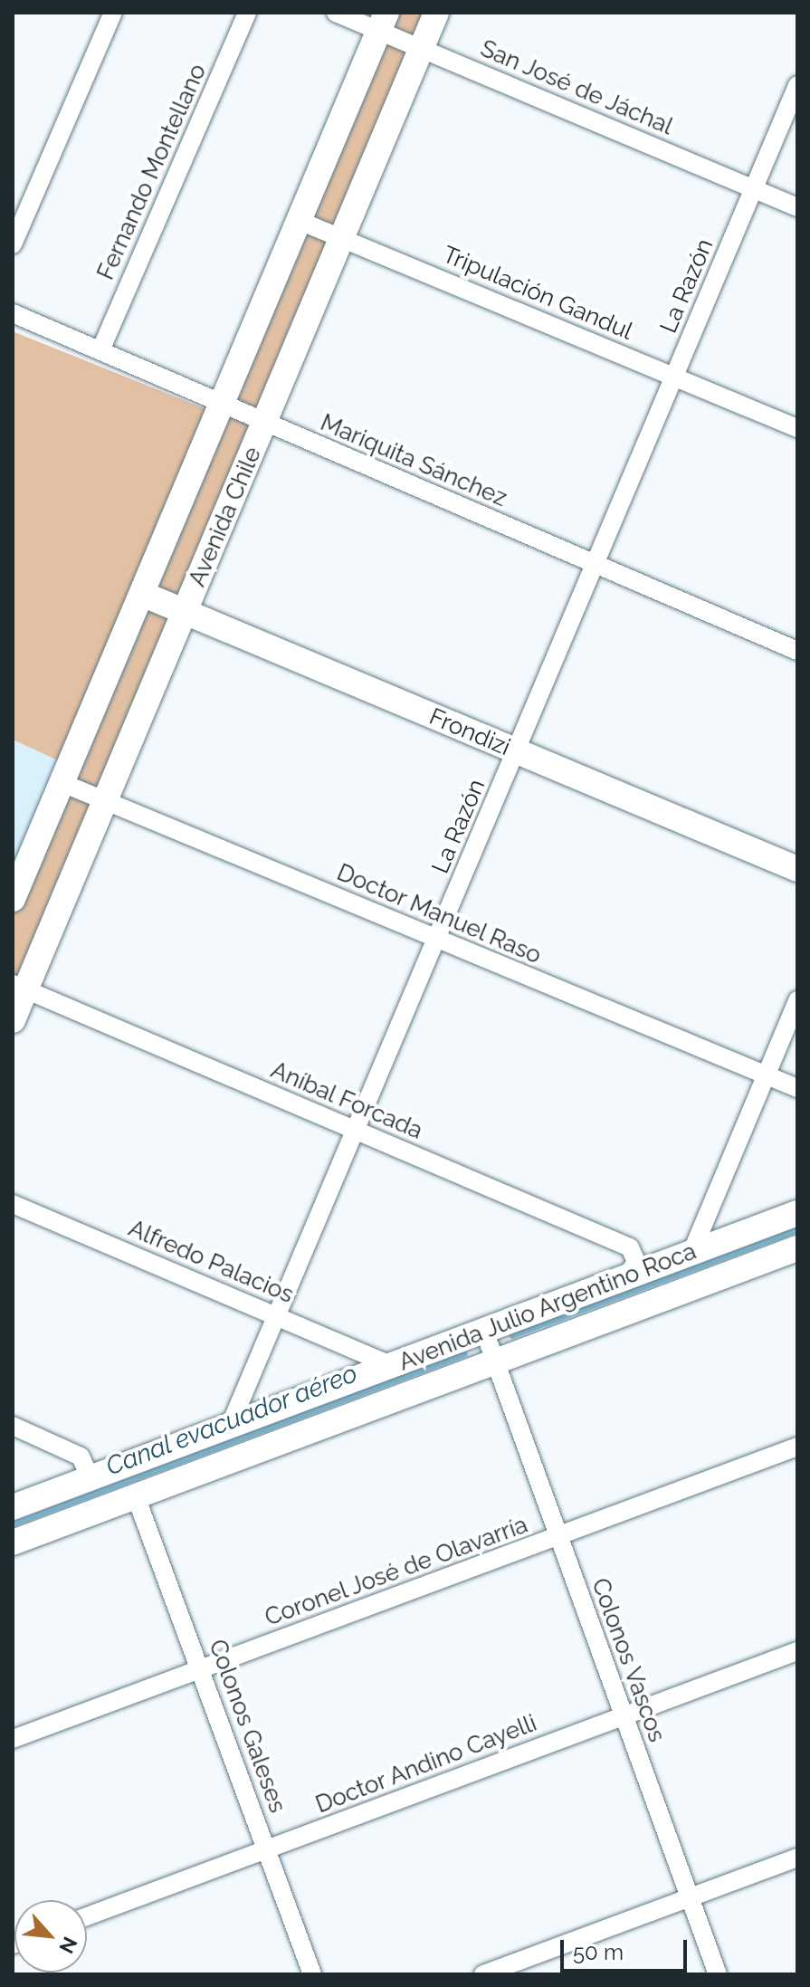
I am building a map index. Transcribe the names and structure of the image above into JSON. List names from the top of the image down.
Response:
{
  "streets": {
    "main road": ["Avenida Chile", "Frondizi", "Avenida Julio Argentino Roca"],
    "street": [
      "San José de Jáchal",
      "Fernando Montellano",
      "La Razón",
      "Tripulación Gandul",
      "Mariquita Sánchez",
      "Doctor Manuel Raso",
      "Aníbal Forcada",
      "Alfredo Palacios",
      "Coronel José de Olavarría",
      "Colonos Vascos",
      "Colonos Galeses",
      "Doctor Andino Cayelli"
    ]
  },
  "crossings": [
    ["San José de Jáchal", "La Razón"],
    ["San José de Jáchal", "Avenida Chile"],
    ["Fernando Montellano", "Mariquita Sánchez"],
    ["La Razón", "Tripulación Gandul"],
    ["La Razón", "Mariquita Sánchez"],
    ["La Razón", "Frondizi"],
    ["La Razón", "Doctor Manuel Raso"],
    ["La Razón", "Aníbal Forcada"],
    ["La Razón", "Alfredo Palacios"],
    ["La Razón", "Avenida Julio Argentino Roca"],
    ["Tripulación Gandul", "Avenida Chile"],
    ["Mariquita Sánchez", "Avenida Chile"],
    ["Avenida Chile", "Frondizi"],
    ["Avenida Chile", "Doctor Manuel Raso"],
    ["Avenida Chile", "Aníbal Forcada"],
    ["Aníbal Forcada", "Avenida Julio Argentino Roca"],
    ["Alfredo Palacios", "Avenida Julio Argentino Roca"],
    ["Avenida Julio Argentino Roca", "Colonos Vascos"],
    ["Avenida Julio Argentino Roca", "Colonos Galeses"],
    ["Coronel José de Olavarría", "Colonos Vascos"],
    ["Coronel José de Olavarría", "Colonos Galeses"],
    ["Colonos Vascos", "Doctor Andino Cayelli"],
    ["Colonos Galeses", "Doctor Andino Cayelli"]
  ],
  "water": ["Canal evacuador aéreo"],
  "scale_bar": "50 m",
  "north": "bottom right"
}
